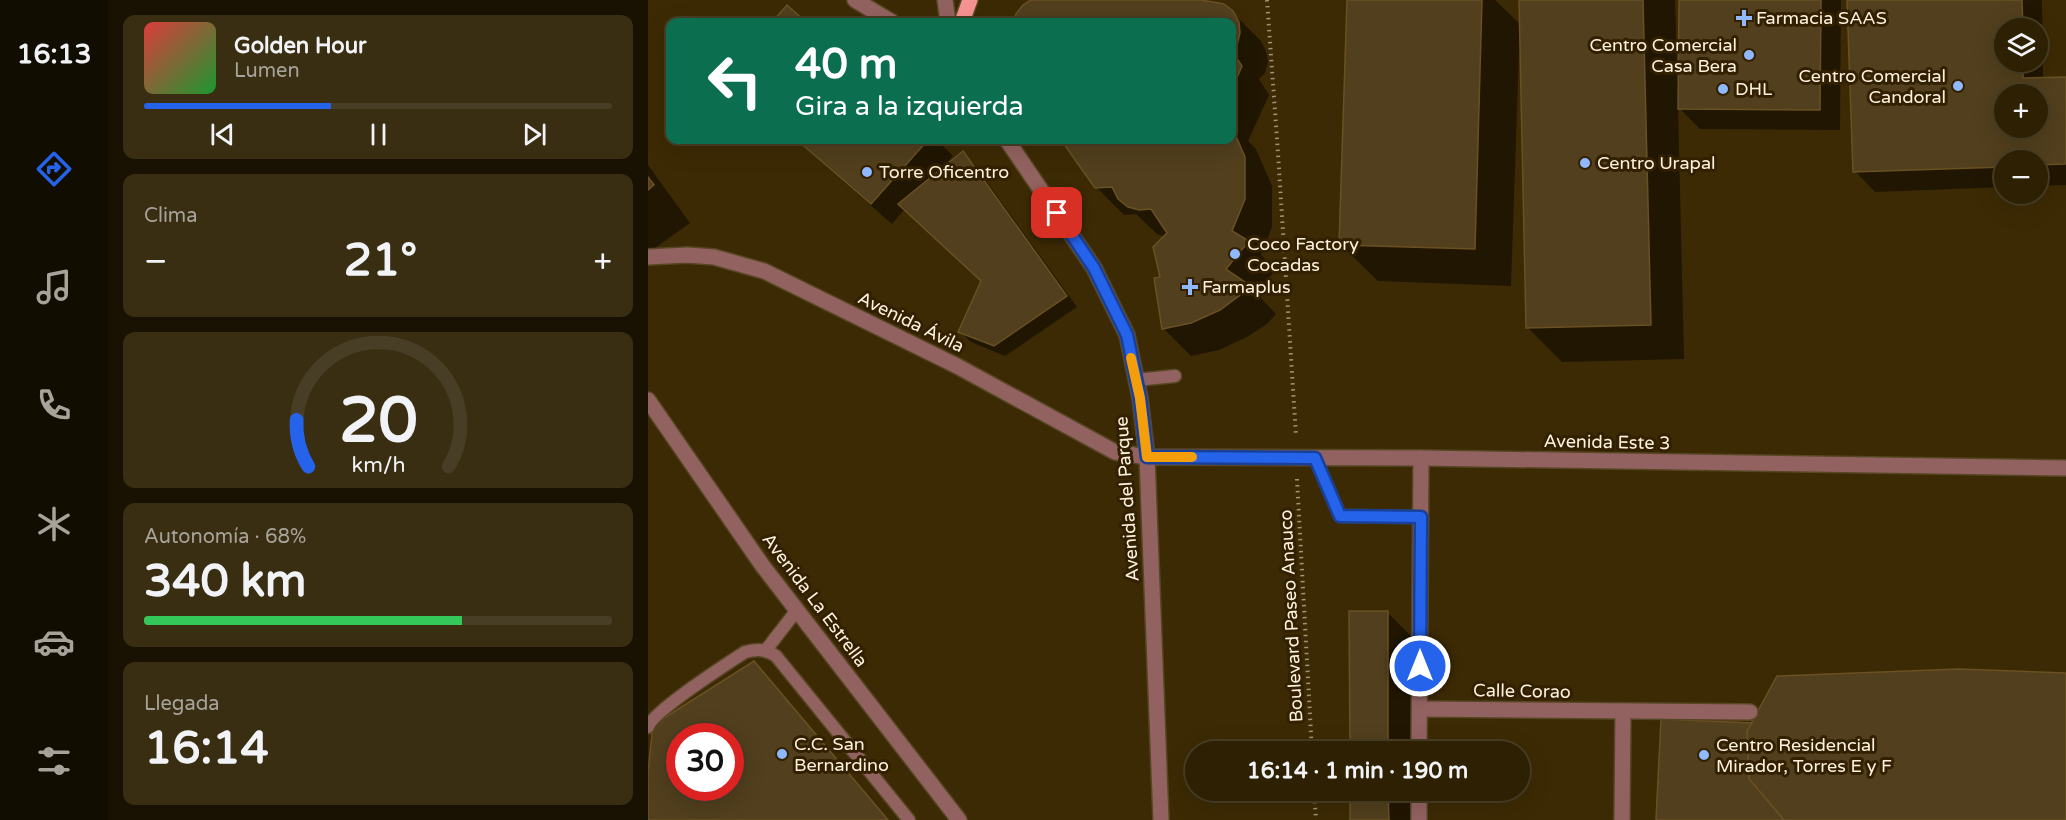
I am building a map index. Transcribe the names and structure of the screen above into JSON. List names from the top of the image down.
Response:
{
  "streets": {
    "street": [
      "Avenida Ávila",
      "Avenida Este 3",
      "Avenida del Parque",
      "Avenida La Estrella",
      "Calle Corao"
    ],
    "path": ["Boulevard Paseo Anauco"]
  },
  "crossings": [
    ["Avenida Ávila", "Avenida Este 3"],
    ["Avenida Ávila", "Avenida del Parque"],
    ["Avenida Este 3", "Avenida del Parque"]
  ],
  "places": {
    "health": ["Farmacia SAAS", "Farmaplus"],
    "other": [
      "Centro Comercial Casa Bera",
      "Centro Comercial Candoral",
      "DHL",
      "Centro Urapal",
      "Torre Oficentro",
      "Coco Factory Cocadas",
      "C.C. San Bernardino",
      "Centro Residencial Mirador, Torres E y F"
    ]
  },
  "page": {
    "tabs": "16:13",
    "map_buttons": ["+", "−"],
    "turn": ["40 m", "Gira a la izquierda"],
    "song": ["Golden Hour", "Lumen"],
    "tile": [
      "Clima",
      ["Autonomía · 68%", "340 km"],
      ["Llegada", "16:14"]
    ],
    "heat": ["−", "21°", "+"],
    "limit": "30",
    "trip": "16:14 · 1 min · 190 m",
    "gauge": ["20", "km/h"]
  }
}
